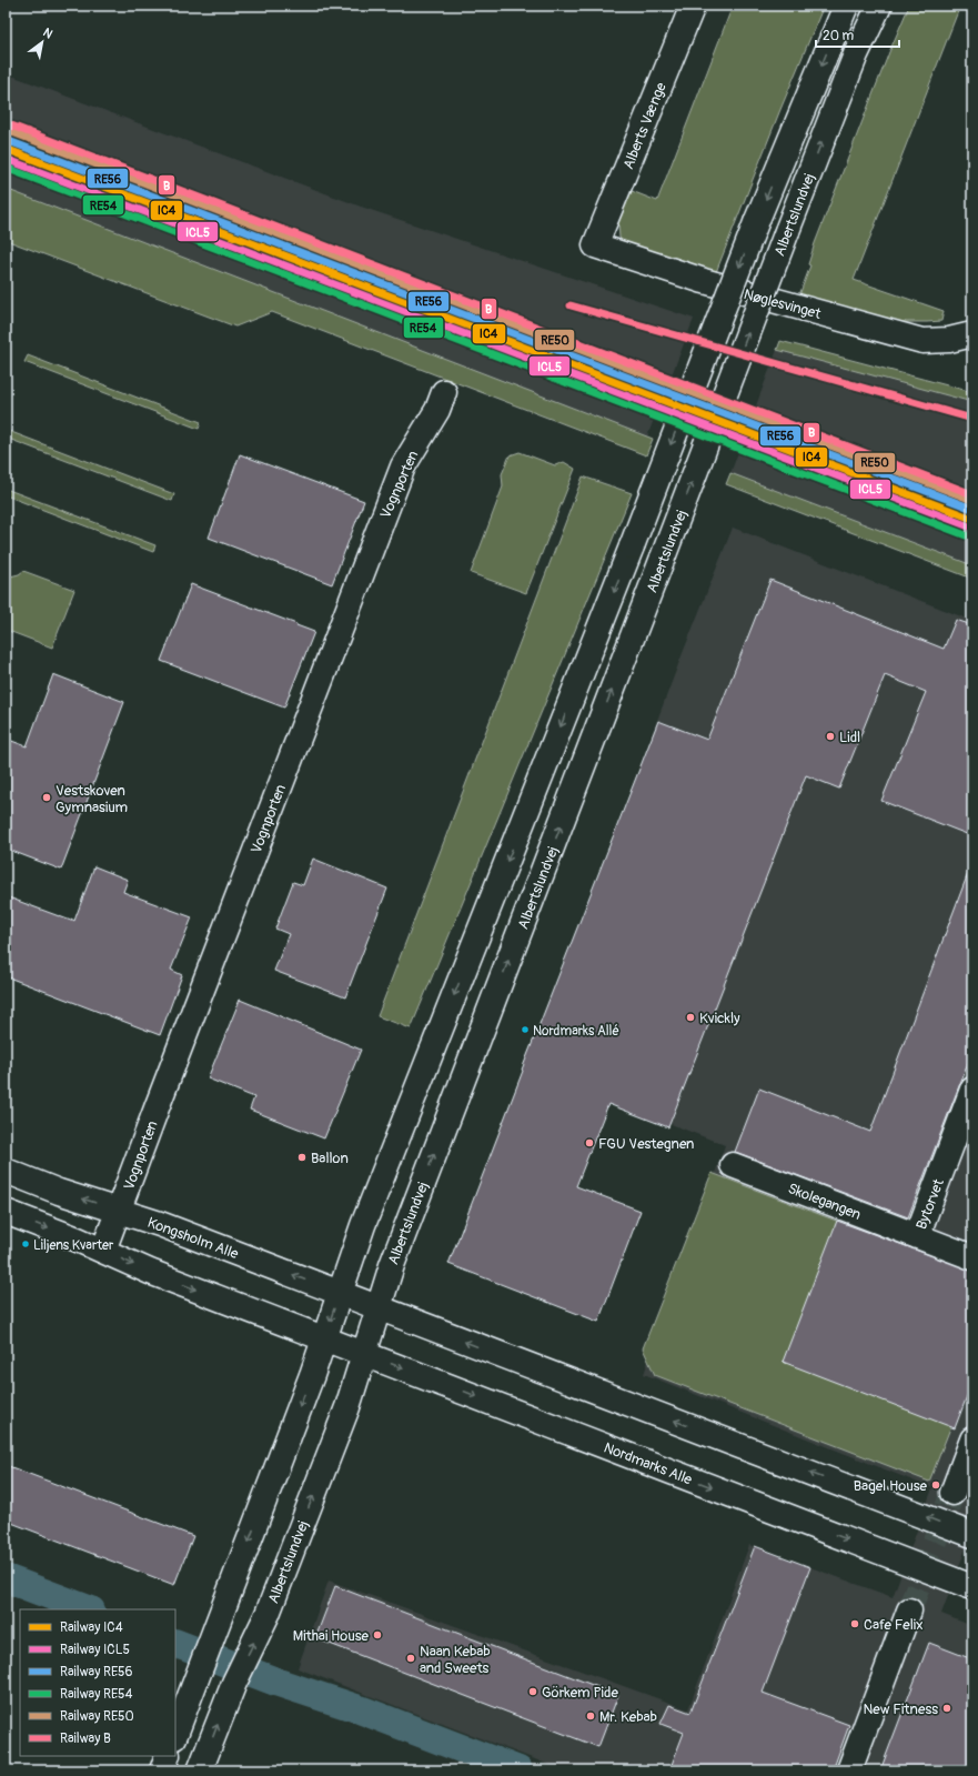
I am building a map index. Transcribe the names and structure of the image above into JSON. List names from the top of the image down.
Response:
{
  "streets": {
    "street": [
      "Alberts Vænge",
      "Albertslundvej",
      "Nøglesvinget",
      "Vognporten",
      "Skolegangen",
      "Bytorvet",
      "Kongsholm Alle",
      "Nordmarks Alle"
    ]
  },
  "crossings": [
    ["Alberts Vænge", "Nøglesvinget"],
    ["Albertslundvej", "Kongsholm Alle"],
    ["Albertslundvej", "Nordmarks Alle"],
    ["Vognporten", "Kongsholm Alle"],
    ["Skolegangen", "Bytorvet"]
  ],
  "places": [
    "Lidl",
    "Vestskoven Gymnasium",
    "Kvickly",
    "Nordmarks Allé",
    "FGU Vestegnen",
    "Ballon",
    "Liljens Kvarter",
    "Bagel House",
    "Cafe Felix",
    "Mithai House",
    "Naan Kebab and Sweets",
    "Görkem Pide",
    "New Fitness",
    "Mr. Kebab"
  ],
  "lines": [
    "rail line B",
    "rail line RE50",
    "rail line RE56",
    "rail line IC4",
    "rail line ICL5",
    "rail line RE54"
  ],
  "legend": [
    "Railway IC4",
    "Railway ICL5",
    "Railway RE56",
    "Railway RE54",
    "Railway RE50",
    "Railway B"
  ],
  "scale_bar": "20 m",
  "north": "top right"
}
